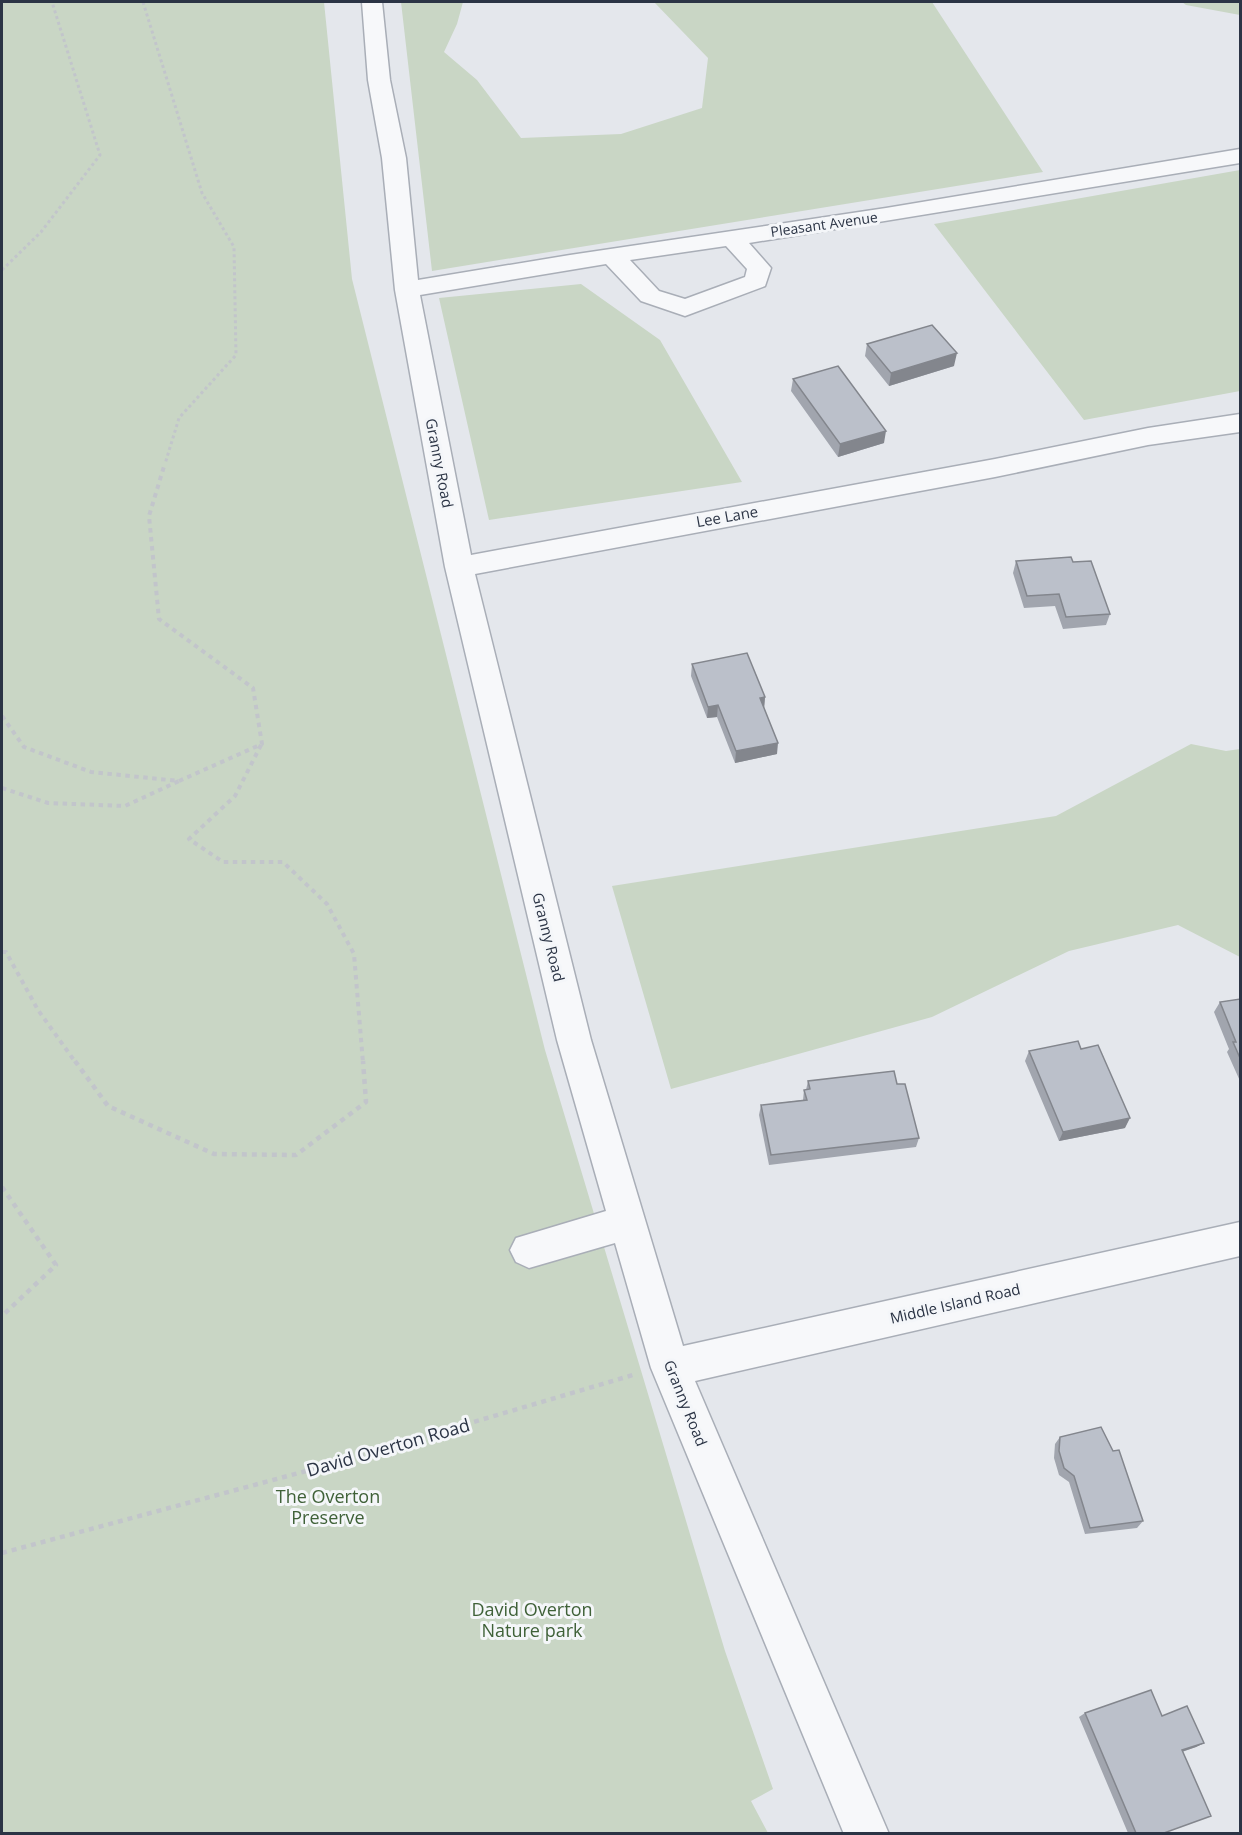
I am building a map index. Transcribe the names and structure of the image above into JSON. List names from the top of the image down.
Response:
{
  "streets": {
    "street": [
      "Pleasant Avenue",
      "Granny Road",
      "Lee Lane",
      "Middle Island Road"
    ],
    "path": ["David Overton Road"]
  },
  "crossings": [
    ["Pleasant Avenue", "Granny Road"],
    ["Granny Road", "Lee Lane"],
    ["Granny Road", "Middle Island Road"],
    ["Granny Road", "David Overton Road"],
    ["Middle Island Road", "David Overton Road"]
  ],
  "parks": ["The Overton Preserve", "David Overton Nature park"]
}
